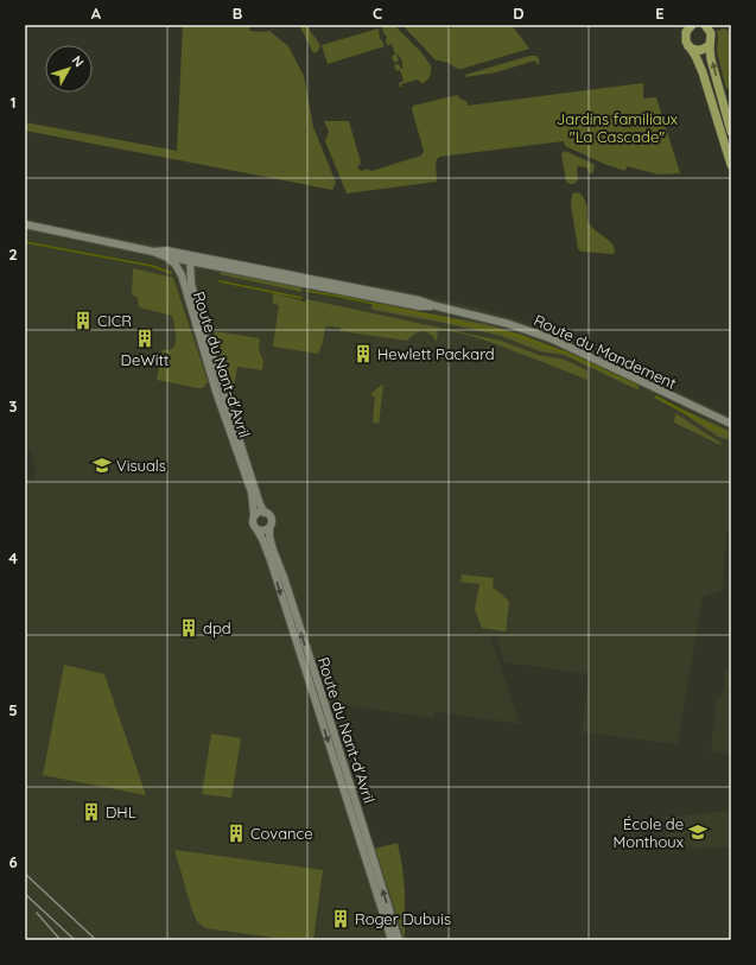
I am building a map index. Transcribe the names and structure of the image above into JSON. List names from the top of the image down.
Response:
{
  "streets": {
    "main road": ["Route du Mandement", "Route du Nant-d'Avril"]
  },
  "crossings": [
    ["Route du Mandement", "Route du Nant-d'Avril"]
  ],
  "parks": ["Jardins familiaux \"La Cascade\""],
  "places": {
    "building": [
      "CICR",
      "DeWitt",
      "Hewlett Packard",
      "dpd",
      "DHL",
      "Covance",
      "Roger Dubuis"
    ],
    "school or university": ["Visuals", "École de Monthoux"]
  },
  "north": "top right",
  "grid": {
    "columns": [
      "A",
      "B",
      "C",
      "D",
      "E"
    ],
    "rows": [
      "1",
      "2",
      "3",
      "4",
      "5",
      "6"
    ]
  }
}
